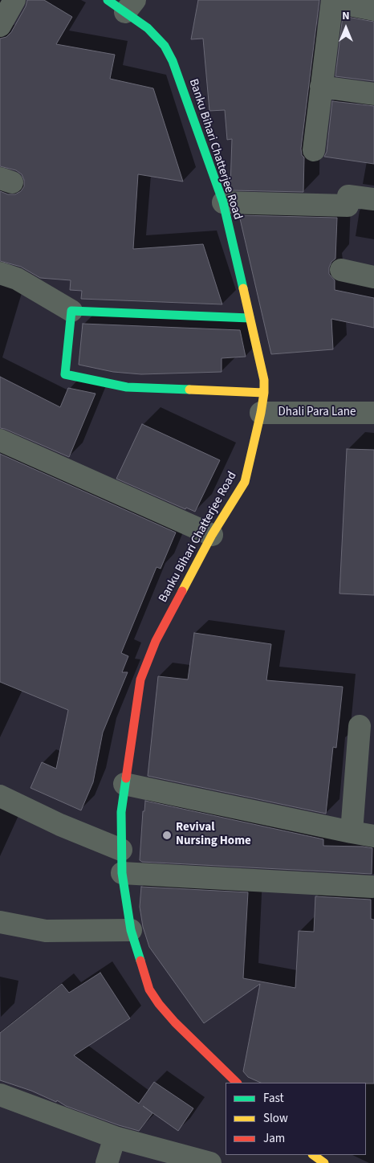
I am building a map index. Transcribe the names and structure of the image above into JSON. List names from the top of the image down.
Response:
{
  "streets": {
    "main road": ["Banku Bihari Chatterjee Road"],
    "street": ["Dhali Para Lane"]
  },
  "crossings": [
    ["Banku Bihari Chatterjee Road", "Dhali Para Lane"]
  ],
  "places": ["Revival Nursing Home"],
  "legend": ["Fast", "Slow", "Jam"],
  "north": "top"
}
